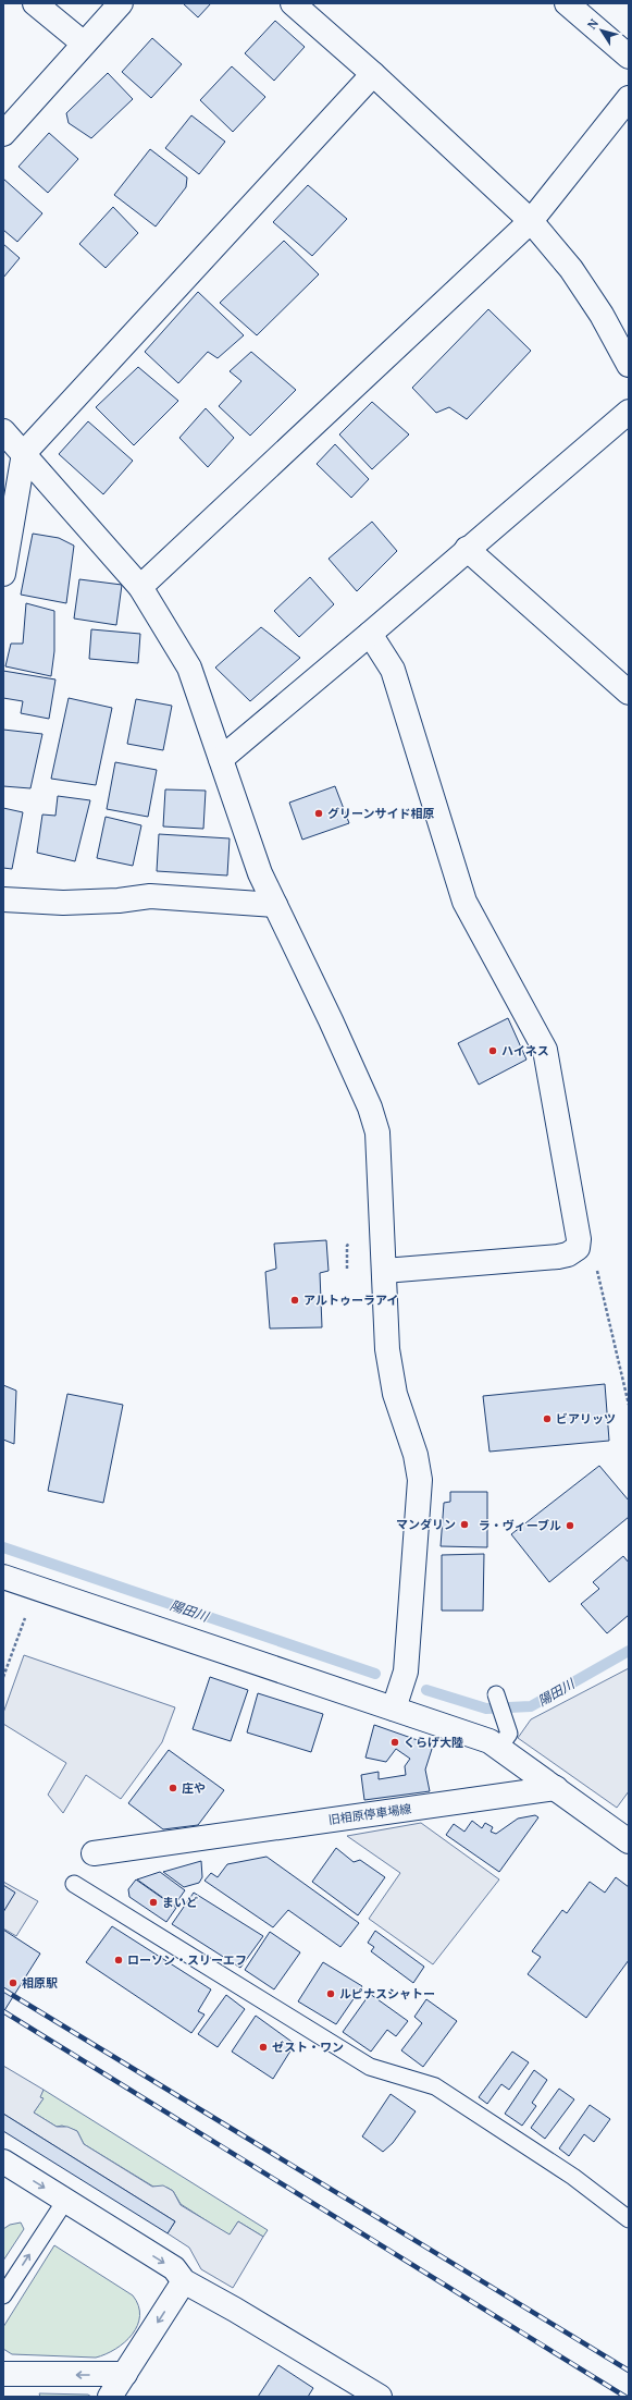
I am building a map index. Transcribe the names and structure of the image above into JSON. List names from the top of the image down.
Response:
{
  "streets": {
    "street": ["旧相原停車場線"]
  },
  "water": ["陽田川"],
  "places": [
    "グリーンサイド相原",
    "ハイネス",
    "アルトゥーラアイ",
    "ビアリッツ",
    "マンダリン",
    "ラ・ヴィーブル",
    "くらげ大陸",
    "庄や",
    "まいど",
    "ローソン・スリーエフ",
    "相原駅",
    "ルピナスシャトー",
    "ゼスト・ワン"
  ],
  "north": "top left"
}
